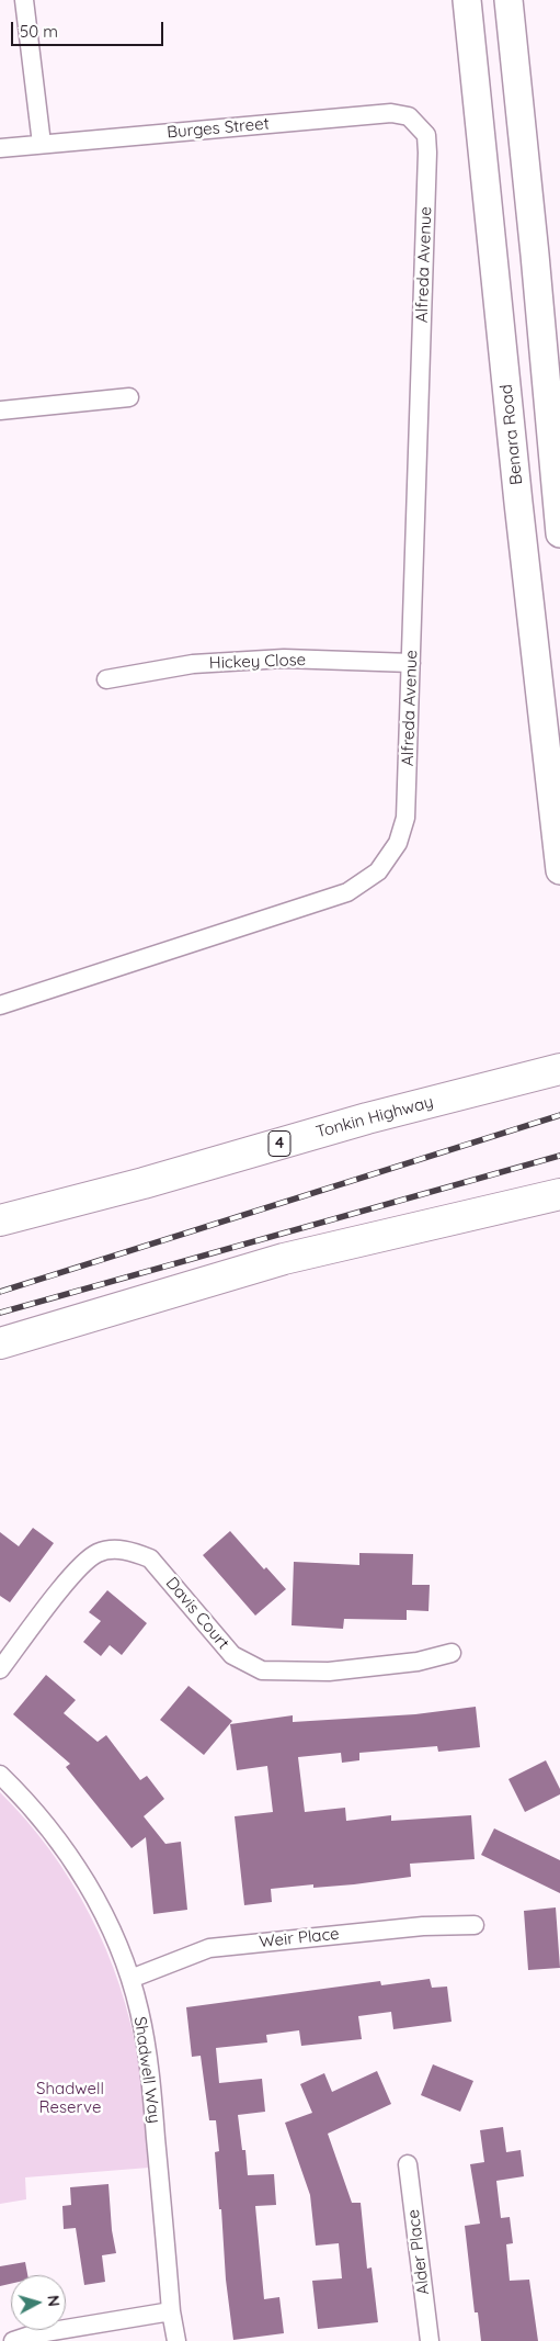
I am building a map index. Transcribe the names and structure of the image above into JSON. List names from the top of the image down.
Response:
{
  "streets": {
    "highway": ["Tonkin Highway", "4"],
    "main road": ["Benara Road"],
    "street": [
      "Burges Street",
      "Alfreda Avenue",
      "Hickey Close",
      "Davis Court",
      "Weir Place",
      "Shadwell Way",
      "Alder Place"
    ]
  },
  "crossings": [
    ["Burges Street", "Alfreda Avenue"],
    ["Alfreda Avenue", "Hickey Close"],
    ["Weir Place", "Shadwell Way"]
  ],
  "parks": ["Shadwell Reserve"],
  "scale_bar": "50 m",
  "north": "right"
}
